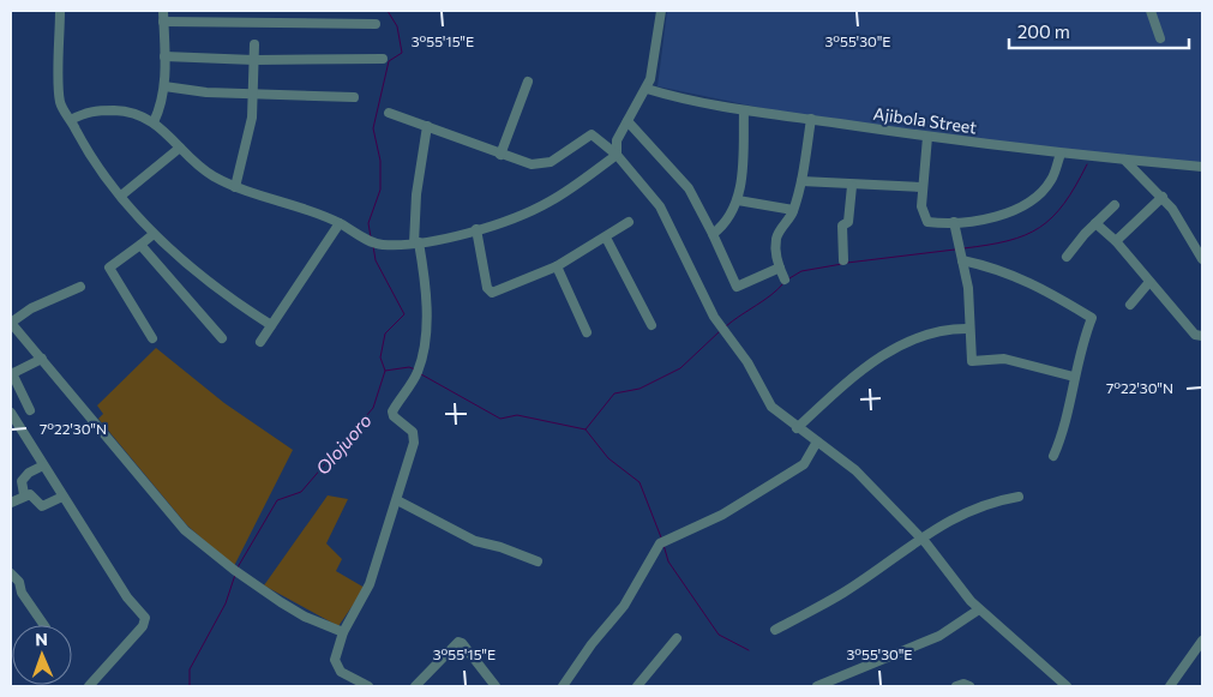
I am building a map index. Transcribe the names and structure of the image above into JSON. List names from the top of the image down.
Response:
{
  "streets": {
    "street": ["Ajibola Street"]
  },
  "water": ["Olojuoro"],
  "scale_bar": "200 m",
  "north": "top",
  "coordinates": ["3°55'15\"E", "3°55'30\"E", "7°22'30\"N"]
}
